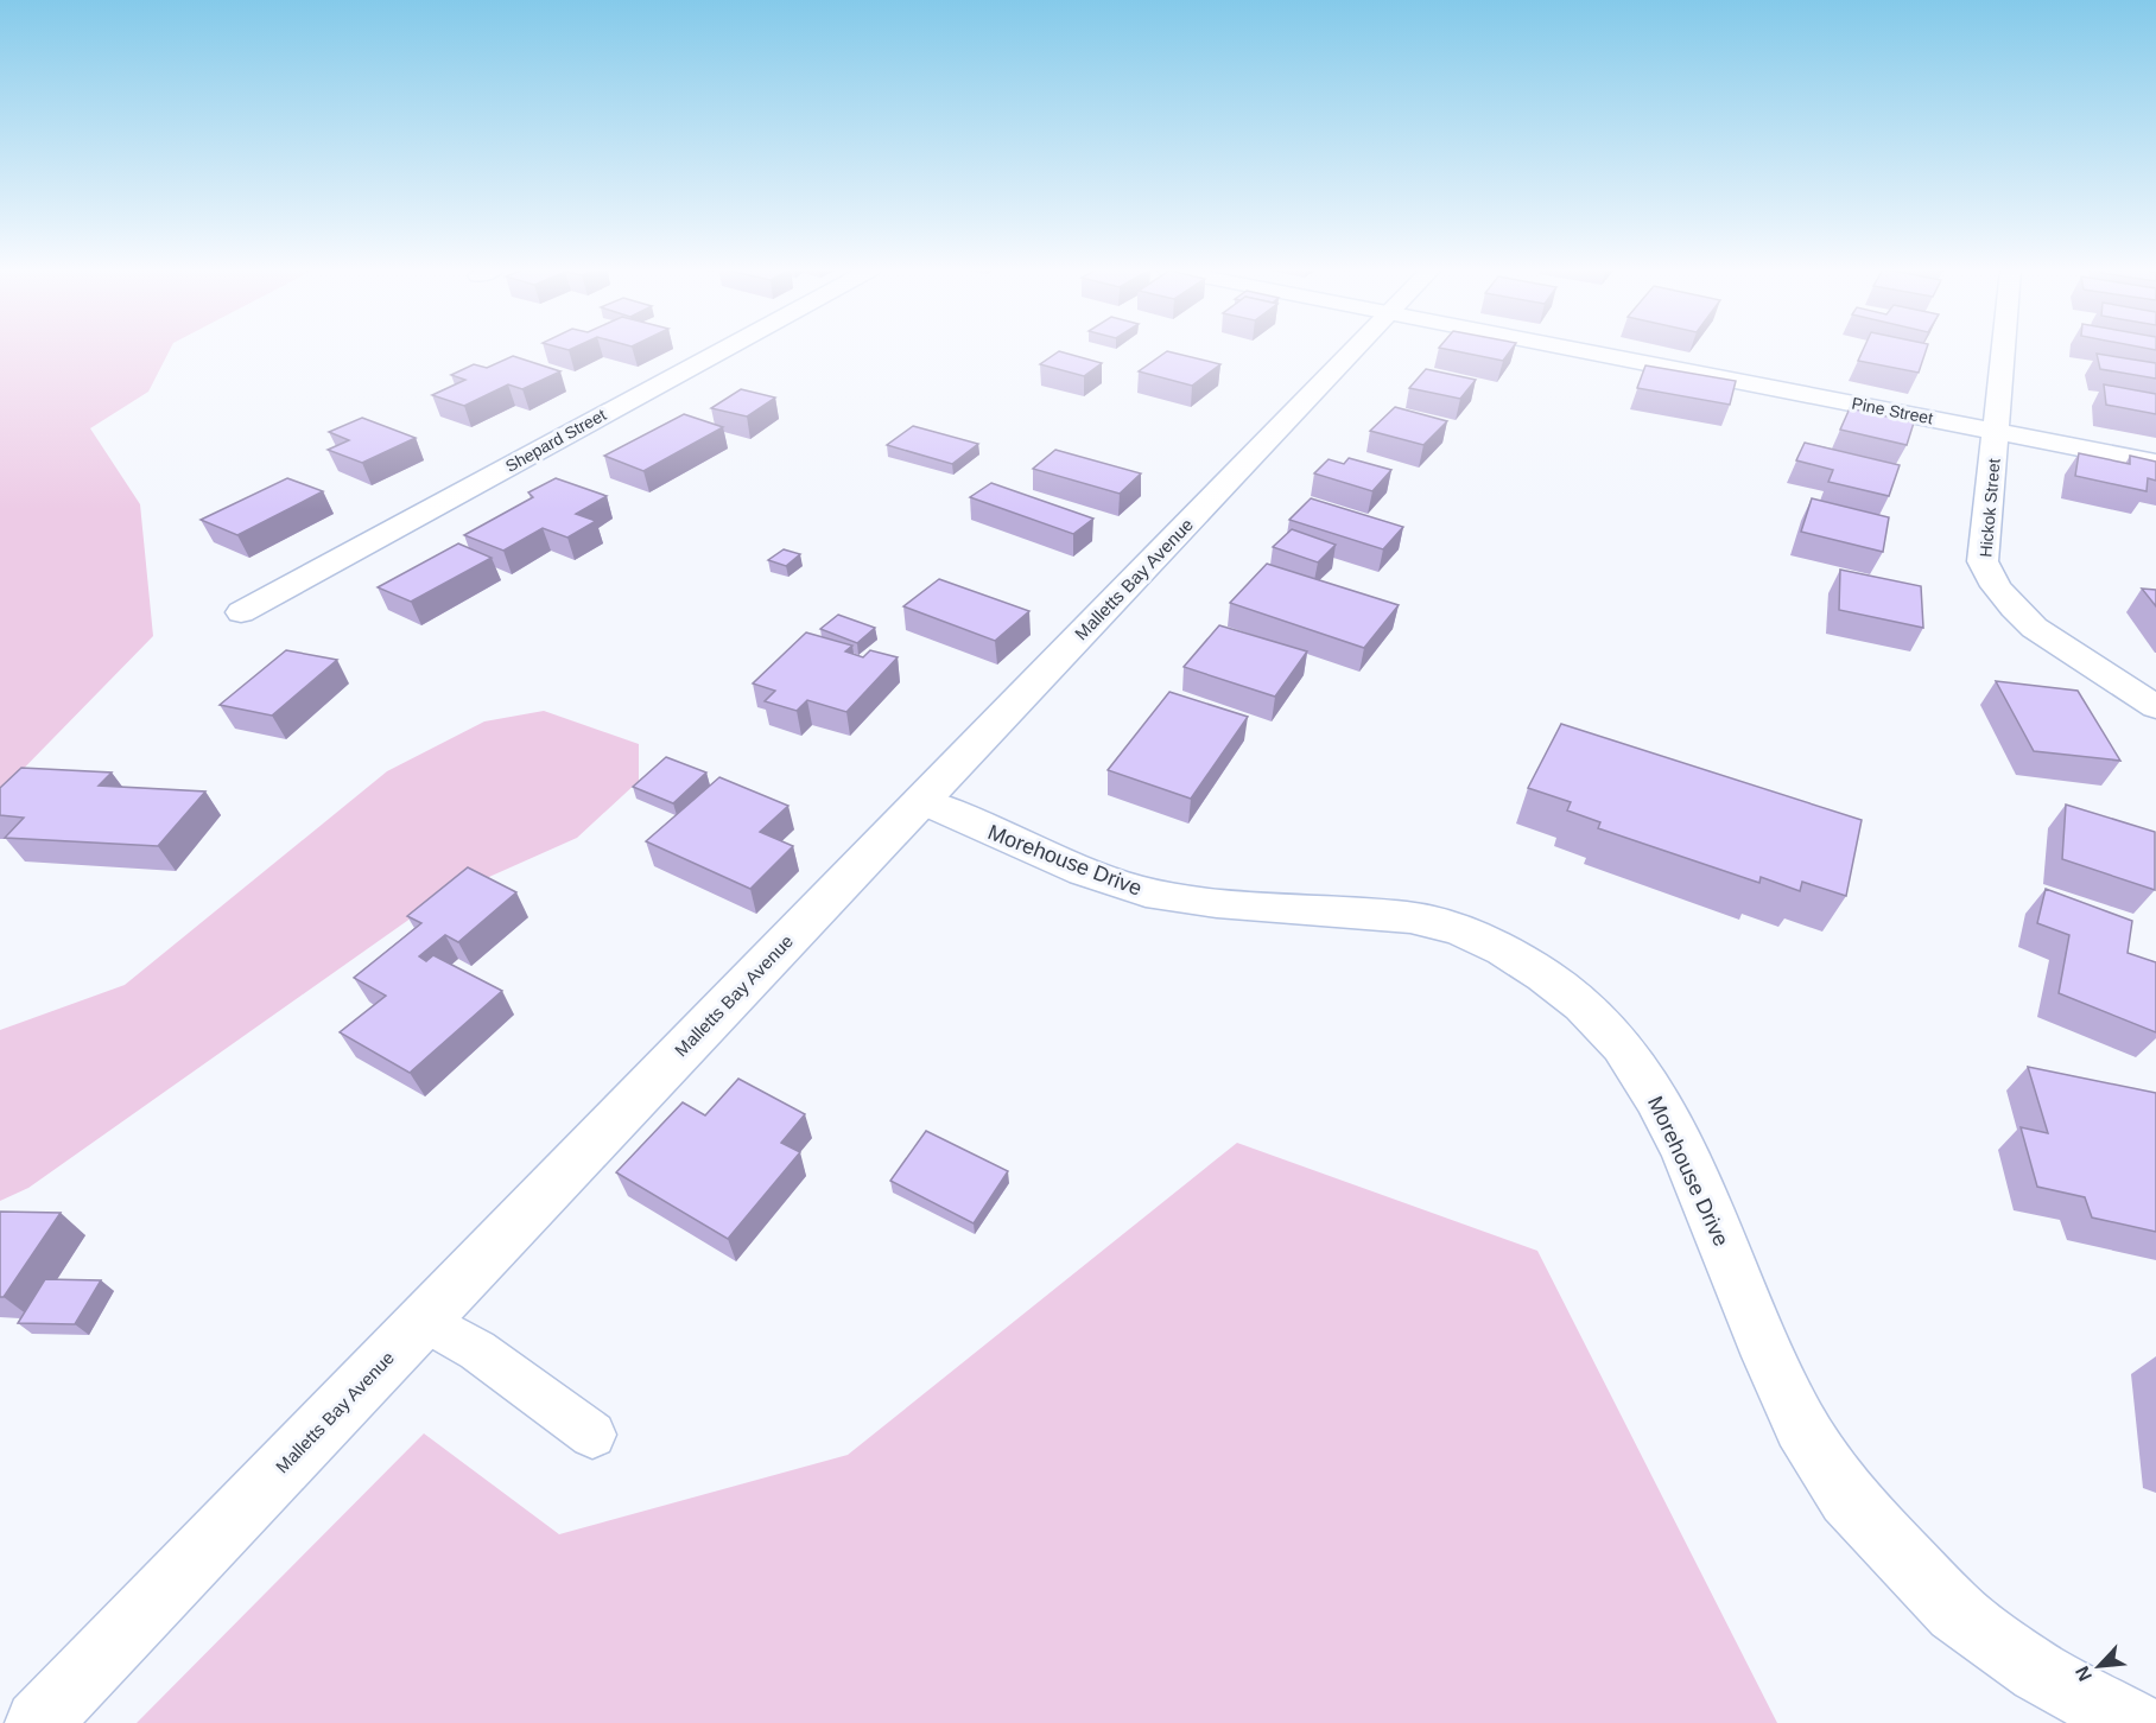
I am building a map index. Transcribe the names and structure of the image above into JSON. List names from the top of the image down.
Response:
{
  "streets": {
    "street": [
      "Pine Street",
      "Shepard Street",
      "Hickok Street",
      "Malletts Bay Avenue",
      "Morehouse Drive"
    ]
  },
  "crossings": [
    ["Pine Street", "Hickok Street"],
    ["Malletts Bay Avenue", "Morehouse Drive"]
  ],
  "north": "bottom left"
}
